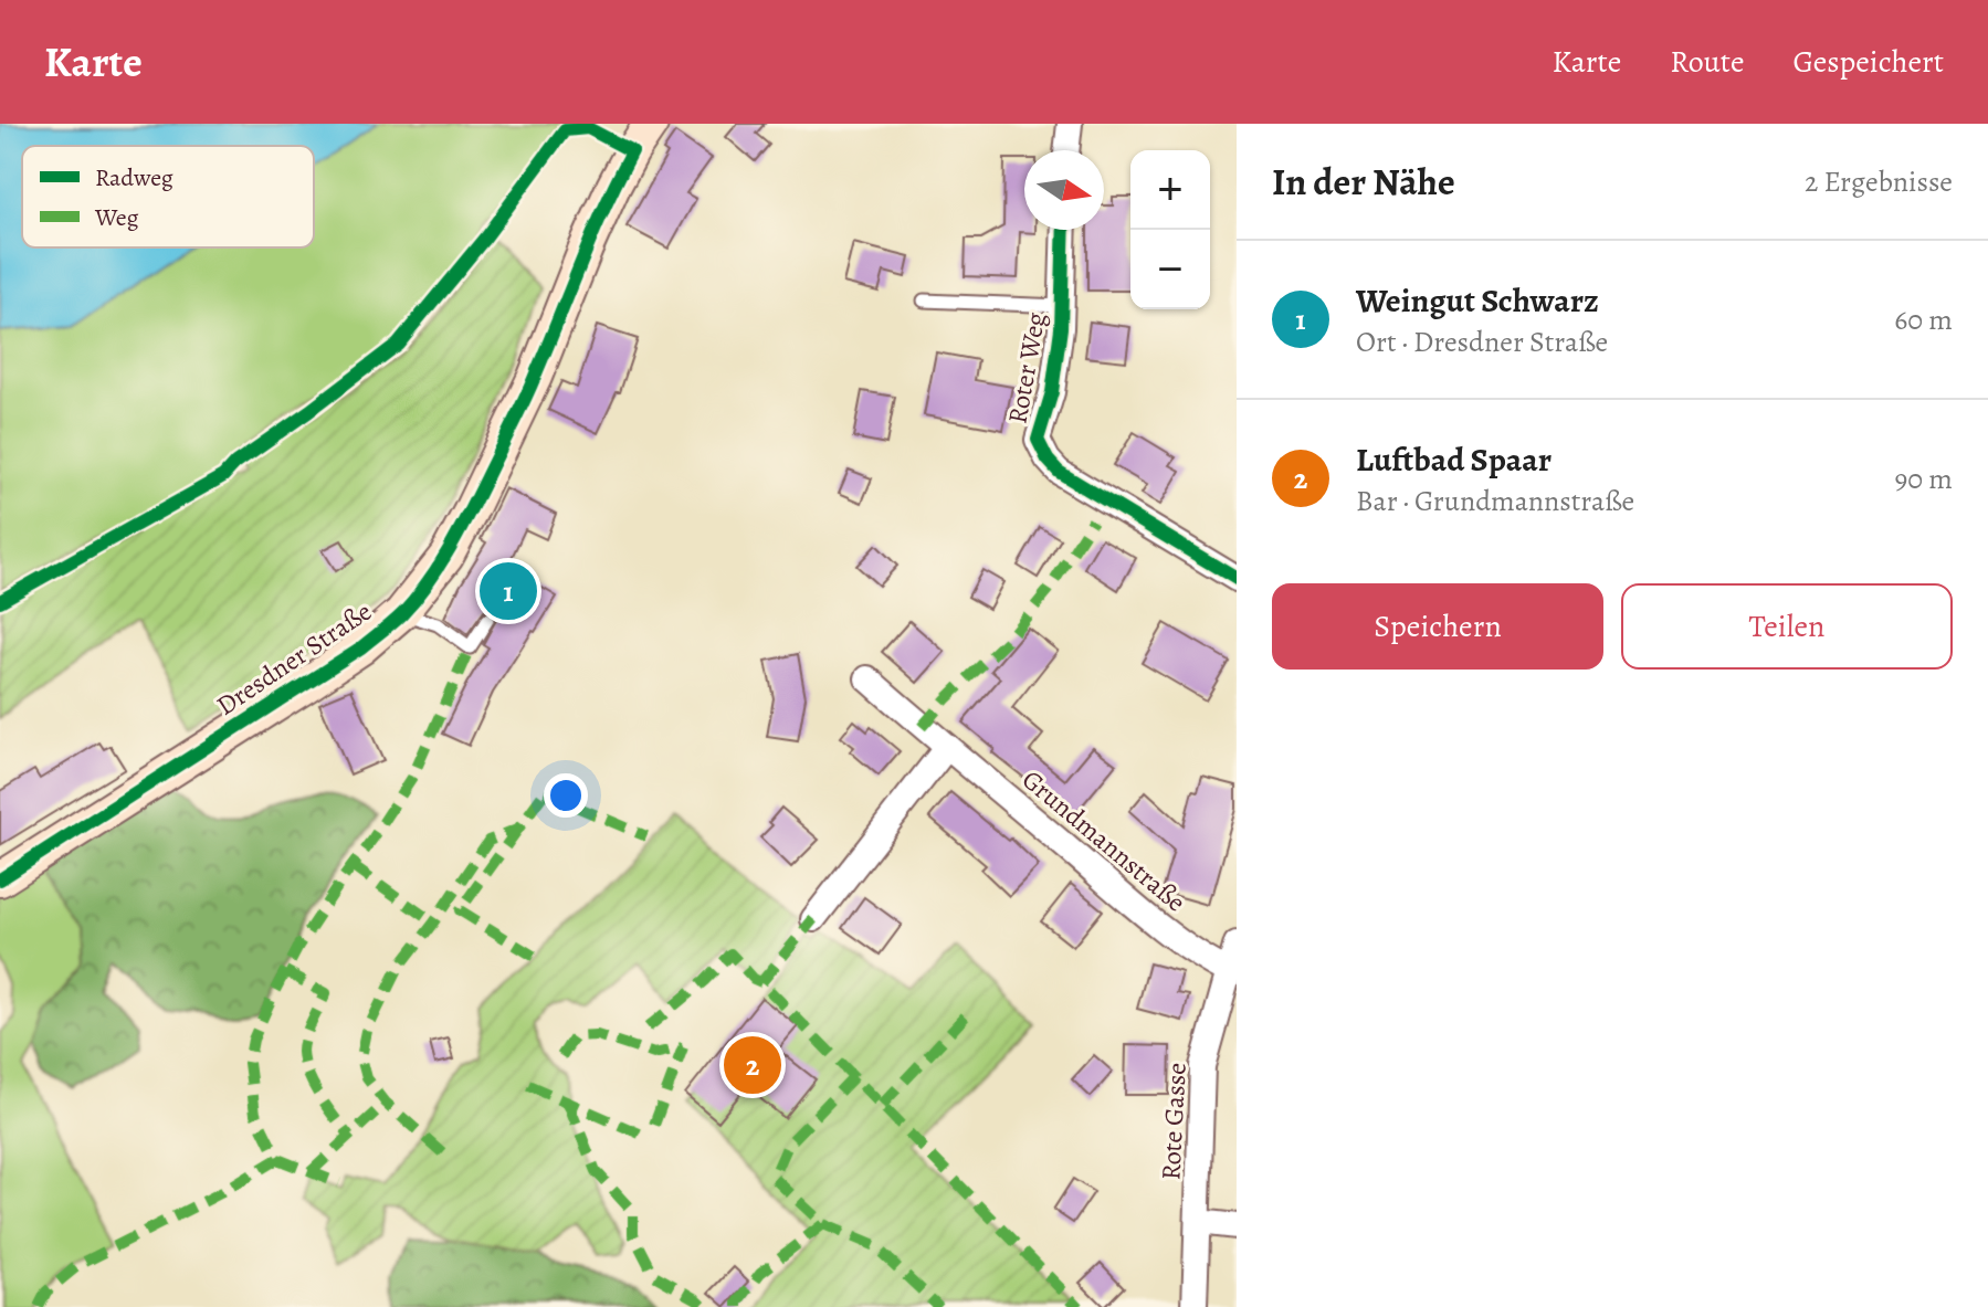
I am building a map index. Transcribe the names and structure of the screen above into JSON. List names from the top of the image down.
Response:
{
  "streets": {
    "main road": ["Dresdner Straße"],
    "street": ["Roter Weg", "Grundmannstraße", "Rote Gasse"]
  },
  "crossings": [
    ["Grundmannstraße", "Rote Gasse"]
  ],
  "legend": ["Radweg", "Weg"],
  "north": "right",
  "page": {
    "header": "Karte",
    "nav": ["Karte", "Route", "Gespeichert"],
    "heading": ["In der Nähe", "2 Ergebnisse"],
    "map_buttons": ["+", "−"],
    "list": [
      {
        "mark": "1",
        "name": "Weingut Schwarz",
        "note": "Ort · Dresdner Straße",
        "value": "60 m"
      },
      {
        "mark": "2",
        "name": "Luftbad Spaar",
        "note": "Bar · Grundmannstraße",
        "value": "90 m"
      }
    ],
    "buttons": ["Speichern", "Teilen"],
    "pins": ["1", "2"]
  }
}
